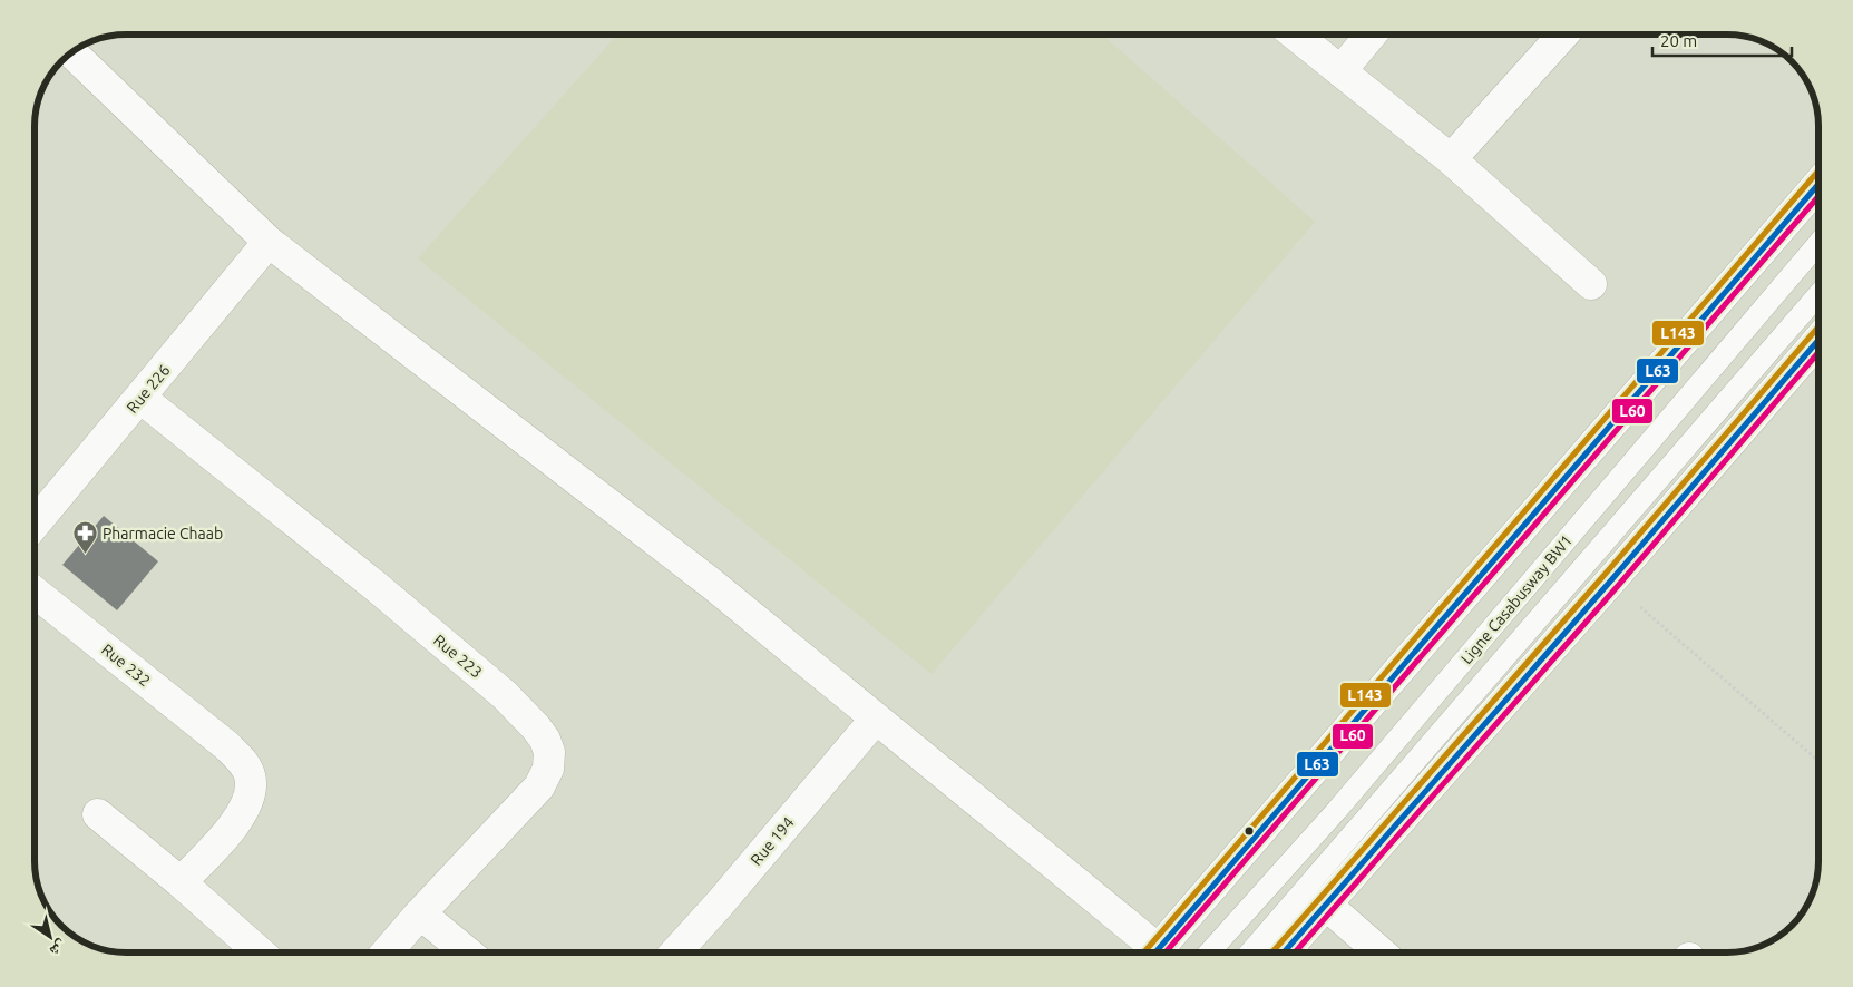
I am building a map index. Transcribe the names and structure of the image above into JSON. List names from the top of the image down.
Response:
{
  "streets": {
    "street": [
      "Rue 226",
      "Rue 223",
      "Rue 232",
      "Rue 194"
    ],
    "lane": ["Ligne Casabusway BW1"]
  },
  "crossings": [
    ["Rue 226", "Rue 223"]
  ],
  "places": {
    "pharmacy": ["Pharmacie Chaab"]
  },
  "lines": ["transit line L143", "transit line L63", "transit line L60"],
  "scale_bar": "20 m",
  "north": "bottom right"
}
